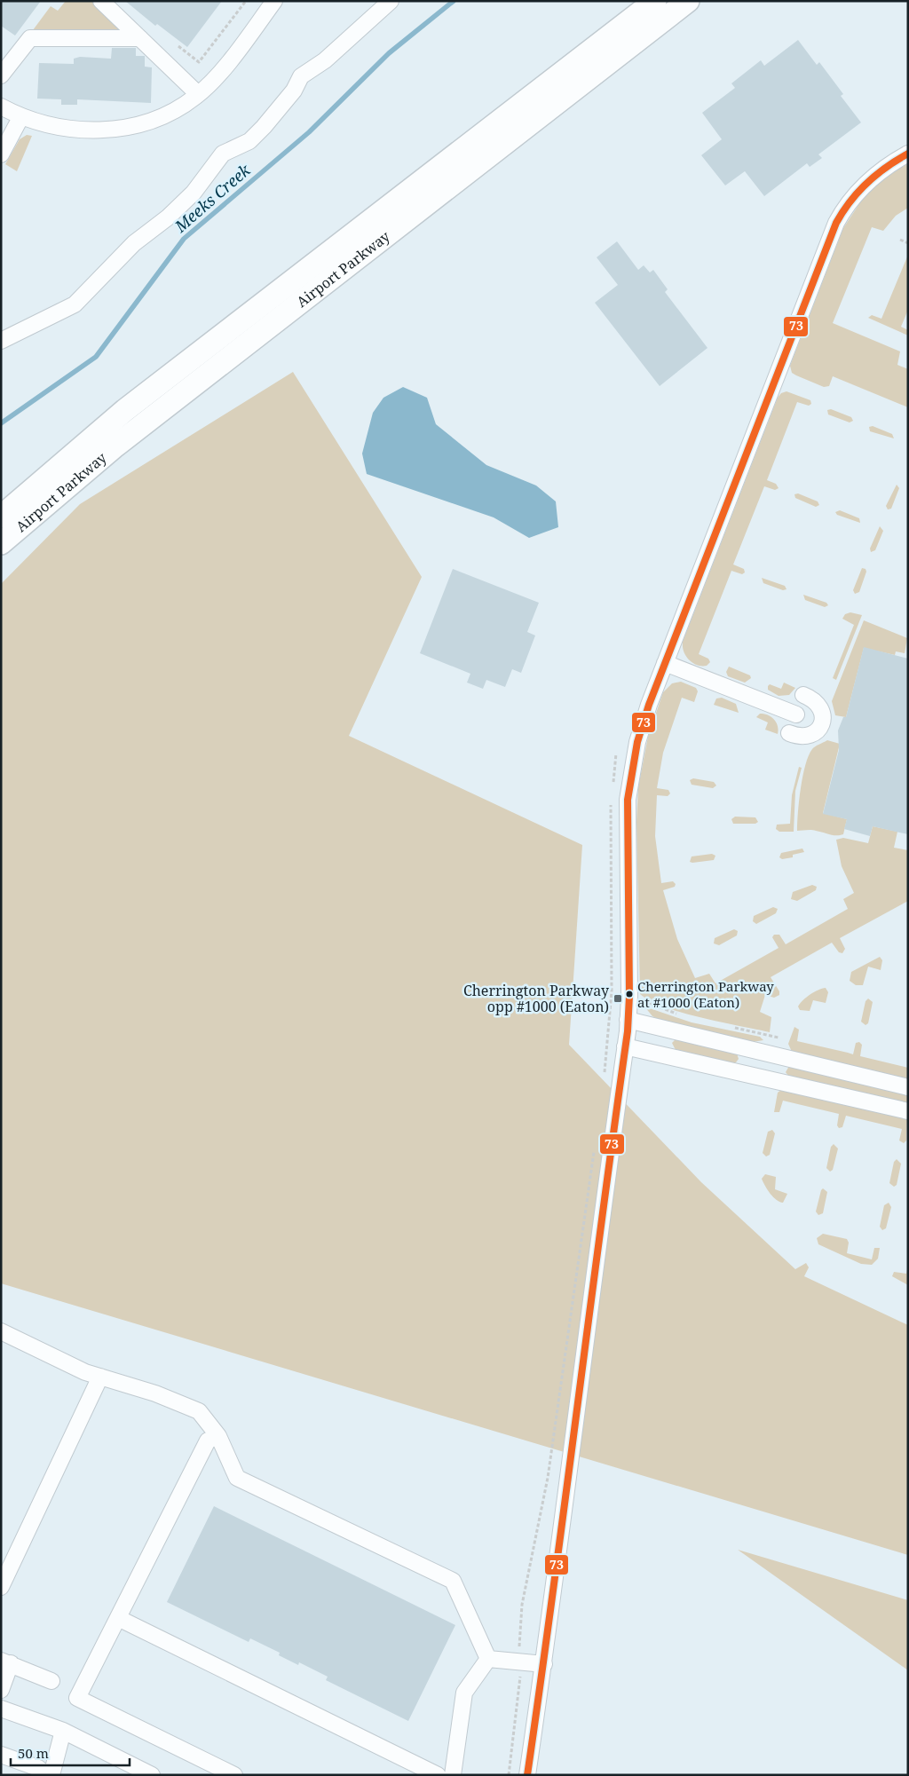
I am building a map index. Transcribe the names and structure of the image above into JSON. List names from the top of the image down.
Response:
{
  "streets": {
    "highway": ["Airport Parkway"]
  },
  "water": ["Meeks Creek"],
  "places": {
    "other": ["Cherrington Parkway at #1000 (Eaton)"],
    "transit": ["Cherrington Parkway opp #1000 (Eaton)"]
  },
  "lines": ["transit line 73"],
  "scale_bar": "50 m"
}
